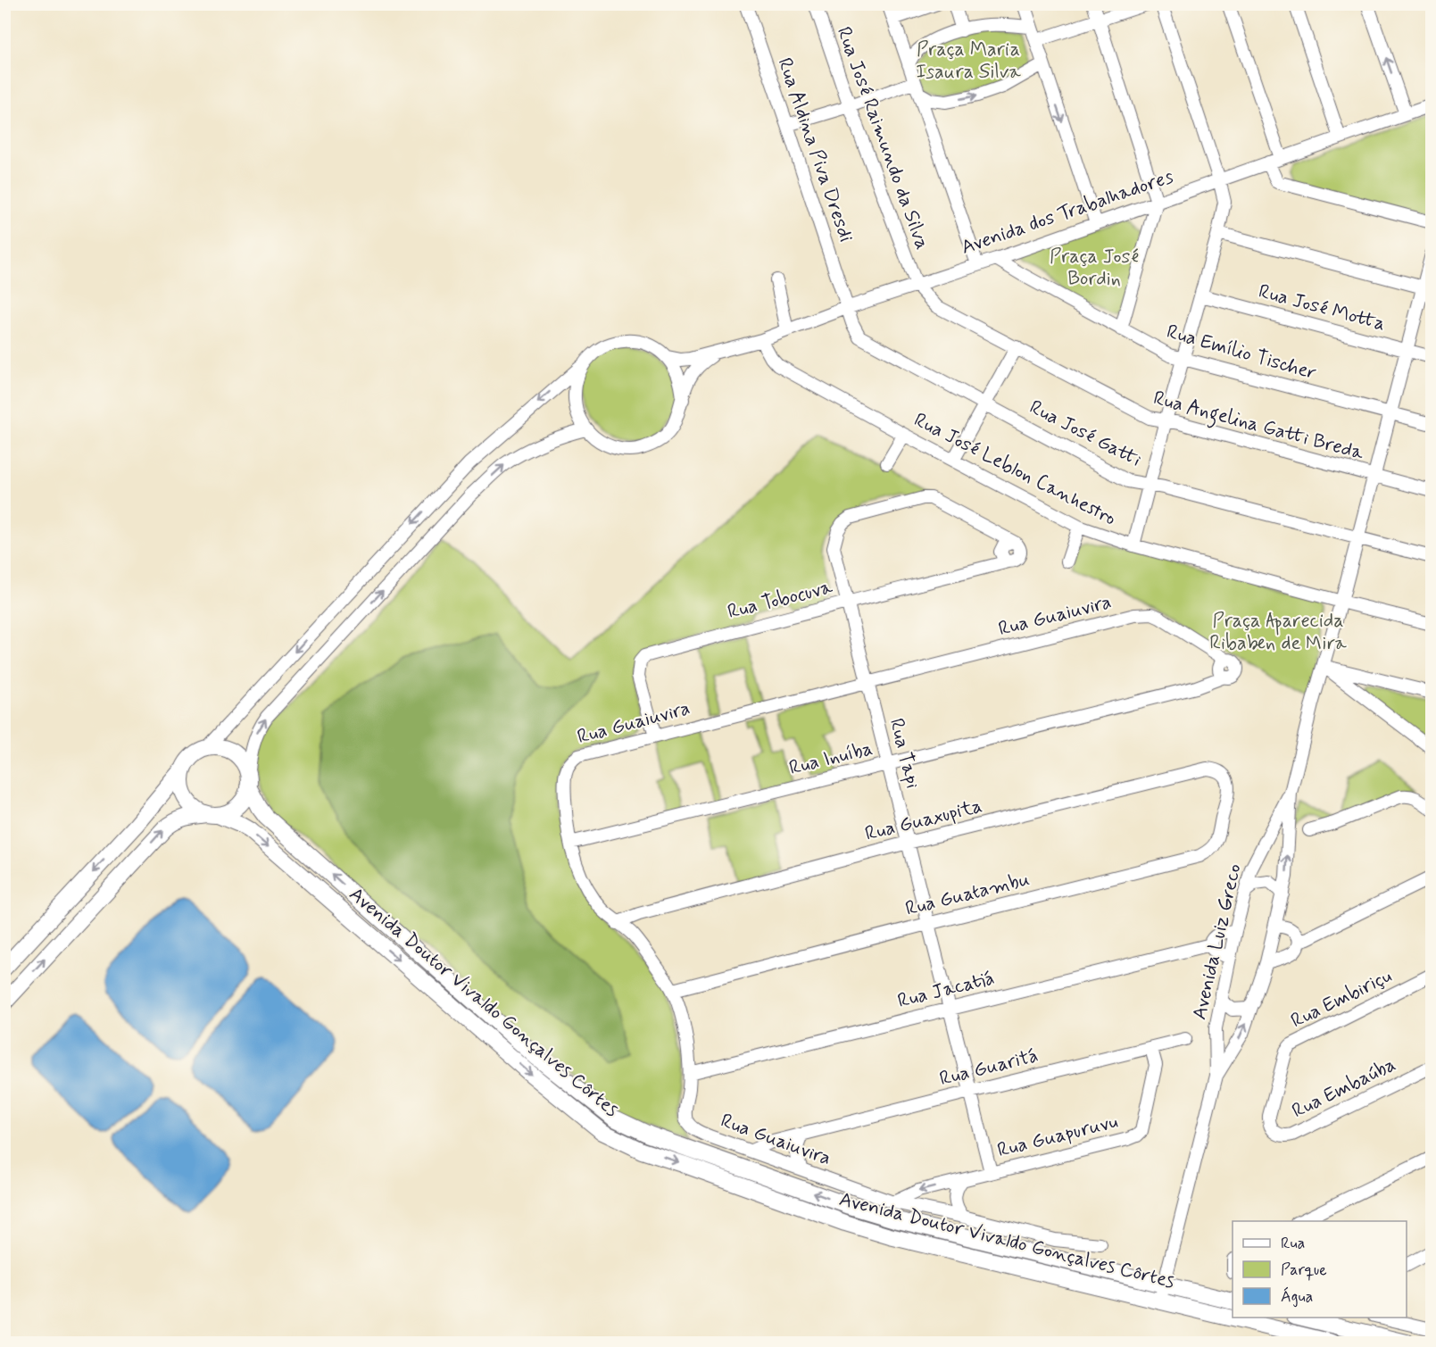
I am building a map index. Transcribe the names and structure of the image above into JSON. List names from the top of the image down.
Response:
{
  "streets": {
    "main road": ["Avenida Doutor Vivaldo Gonçalves Côrtes"],
    "street": [
      "Rua José Raimundo da Silva",
      "Rua Aldina Piva Dresdi",
      "Avenida dos Trabalhadores",
      "Rua José Motta",
      "Rua Emílio Tischer",
      "Rua Angelina Gatti Breda",
      "Rua José Gatti",
      "Rua José Leblon Canhestro",
      "Rua Tobocuva",
      "Rua Guaiuvira",
      "Rua Tapi",
      "Rua Inuíba",
      "Rua Guaxupita",
      "Rua Guatambu",
      "Avenida Luiz Greco",
      "Rua Jacatiá",
      "Rua Embiriçu",
      "Rua Guaritá",
      "Rua Embaúba",
      "Rua Guapuruvu"
    ]
  },
  "crossings": [
    ["Rua José Raimundo da Silva", "Avenida dos Trabalhadores"],
    ["Rua José Raimundo da Silva", "Rua Angelina Gatti Breda"],
    ["Rua Aldina Piva Dresdi", "Avenida dos Trabalhadores"],
    ["Rua Aldina Piva Dresdi", "Rua José Gatti"],
    ["Avenida dos Trabalhadores", "Rua Emílio Tischer"],
    ["Avenida dos Trabalhadores", "Rua Angelina Gatti Breda"],
    ["Avenida dos Trabalhadores", "Rua José Gatti"],
    ["Avenida dos Trabalhadores", "Rua José Leblon Canhestro"],
    ["Rua José Motta", "Avenida Luiz Greco"],
    ["Rua Emílio Tischer", "Avenida Luiz Greco"],
    ["Rua Angelina Gatti Breda", "Avenida Luiz Greco"],
    ["Rua José Gatti", "Avenida Luiz Greco"],
    ["Rua José Leblon Canhestro", "Avenida Luiz Greco"],
    ["Rua Tobocuva", "Rua Guaiuvira"],
    ["Rua Tobocuva", "Rua Tapi"],
    ["Rua Guaiuvira", "Rua Tapi"],
    ["Rua Guaiuvira", "Rua Inuíba"],
    ["Rua Guaiuvira", "Rua Guaxupita"],
    ["Rua Guaiuvira", "Rua Guatambu"],
    ["Rua Guaiuvira", "Rua Jacatiá"],
    ["Rua Guaiuvira", "Rua Guaritá"],
    ["Rua Guaiuvira", "Rua Guapuruvu"],
    ["Rua Tapi", "Rua Inuíba"],
    ["Rua Tapi", "Rua Guaxupita"],
    ["Rua Tapi", "Rua Guatambu"],
    ["Rua Tapi", "Rua Jacatiá"],
    ["Rua Tapi", "Rua Guaritá"],
    ["Rua Tapi", "Rua Guapuruvu"],
    ["Rua Guaxupita", "Rua Guatambu"],
    ["Avenida Luiz Greco", "Rua Jacatiá"],
    ["Avenida Luiz Greco", "Avenida Doutor Vivaldo Gonçalves Côrtes"],
    ["Rua Embiriçu", "Rua Embaúba"],
    ["Rua Guaritá", "Rua Guapuruvu"]
  ],
  "parks": ["Praça Maria Isaura Silva", "Praça José Bordin", "Praça Aparecida Ribaben de Mira"],
  "legend": ["Rua", "Parque", "Água"]
}
